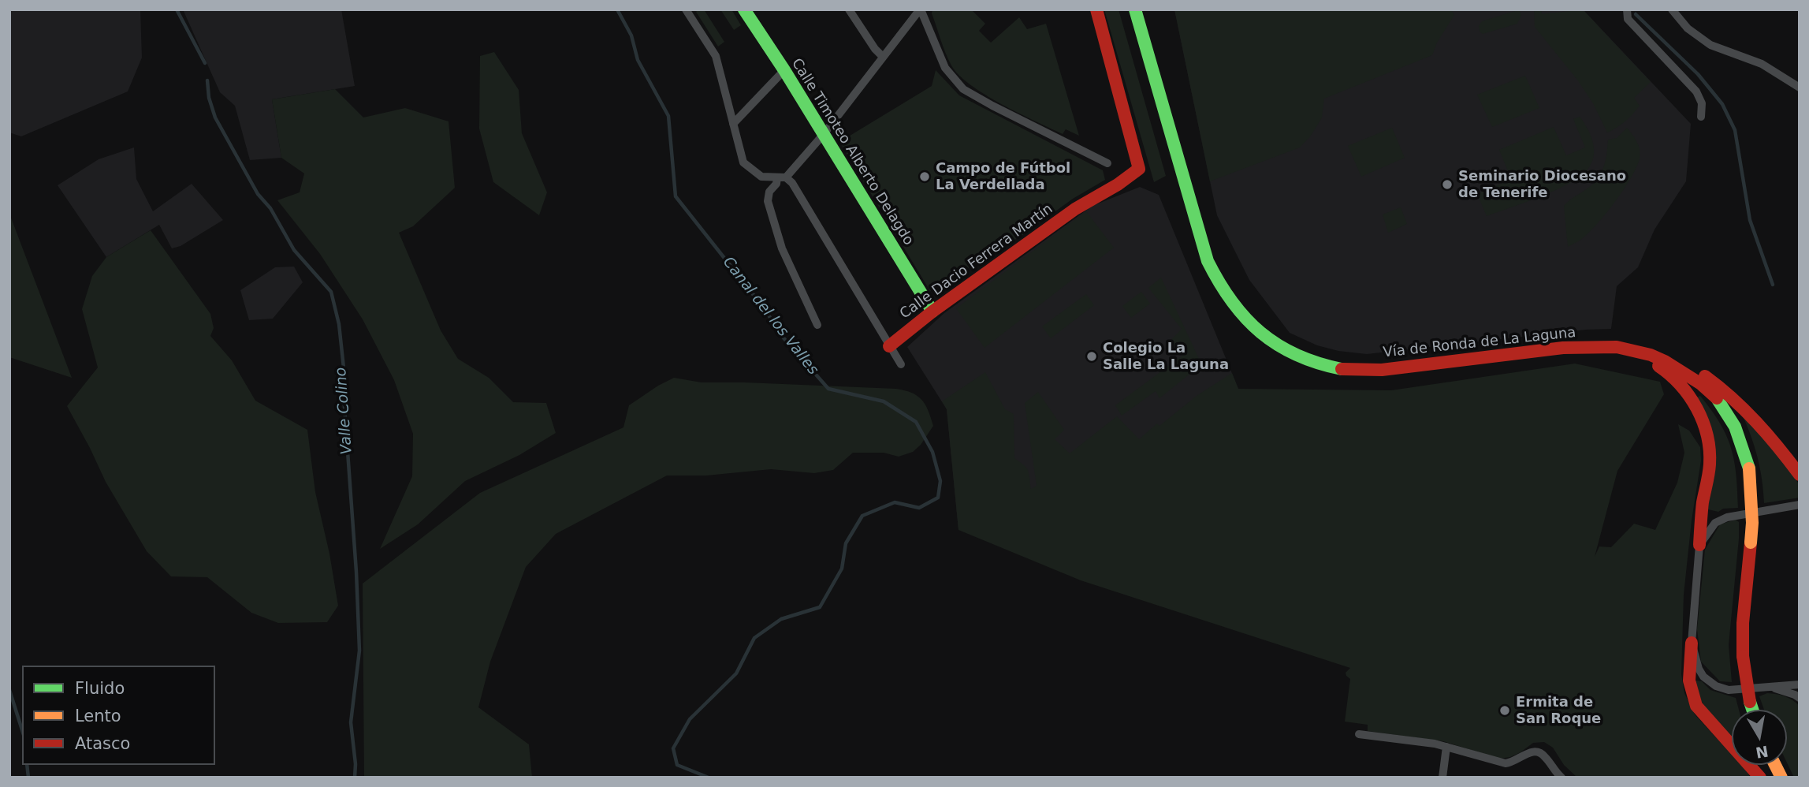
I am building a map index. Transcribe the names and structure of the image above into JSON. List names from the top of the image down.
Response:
{
  "streets": {
    "main road": ["Calle Timoteo Alberto Delagdo", "Calle Dacio Ferrera Martín", "Vía de Ronda de La Laguna"]
  },
  "crossings": [
    ["Calle Timoteo Alberto Delagdo", "Calle Dacio Ferrera Martín"]
  ],
  "water": ["Canal del los Valles", "Valle Colino"],
  "places": [
    "Campo de Fútbol La Verdellada",
    "Seminario Diocesano de Tenerife",
    "Colegio La Salle La Laguna",
    "Ermita de San Roque"
  ],
  "legend": ["Fluido", "Lento", "Atasco"],
  "north": "bottom"
}
